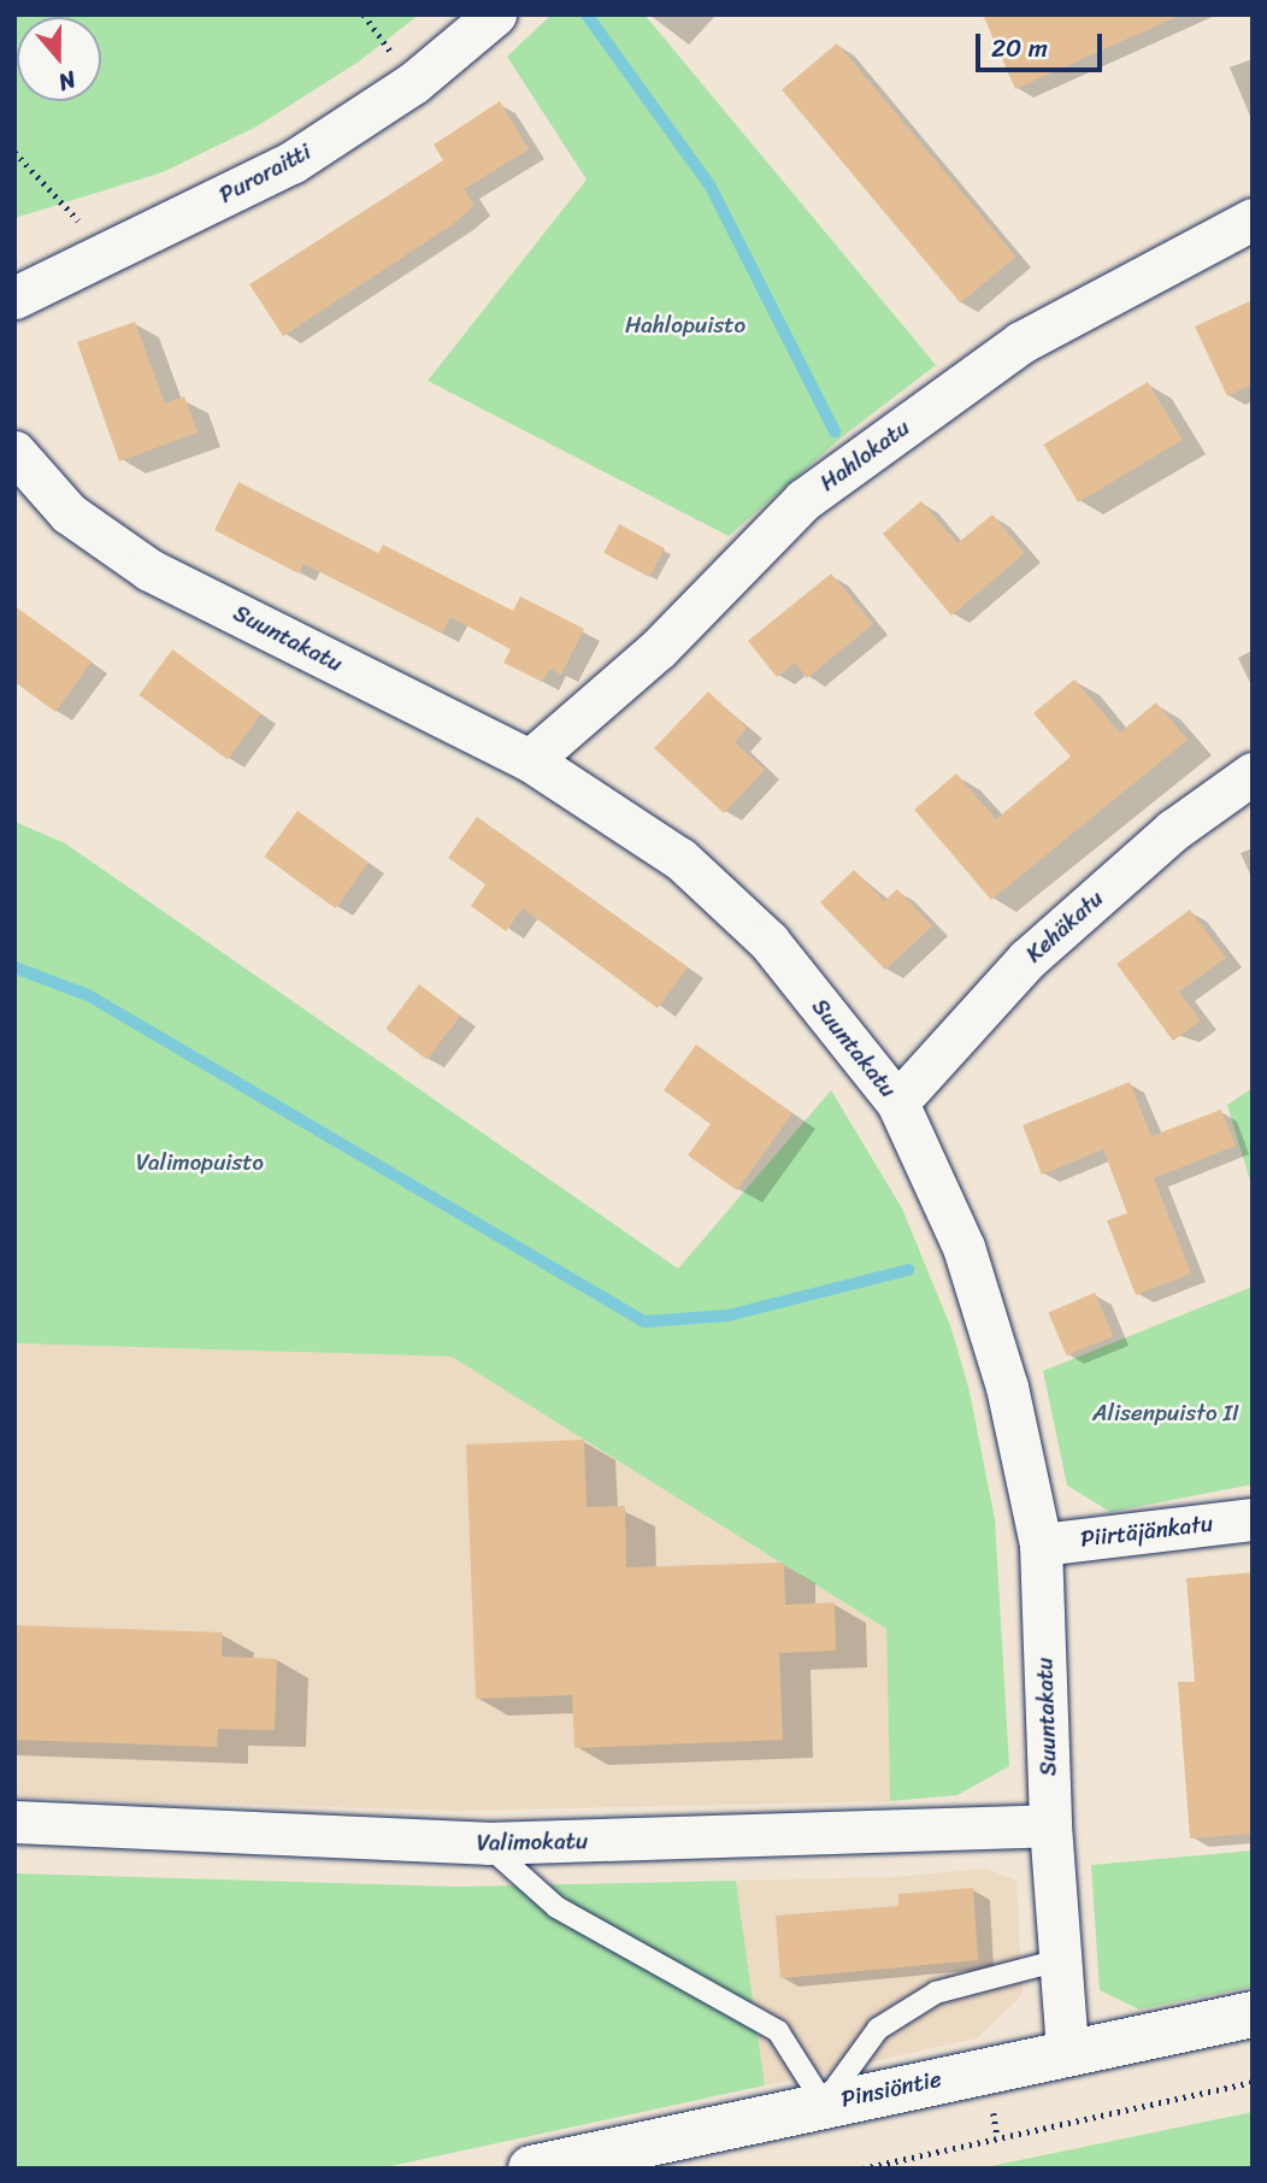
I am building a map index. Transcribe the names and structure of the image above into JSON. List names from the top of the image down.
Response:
{
  "streets": {
    "street": [
      "Puroraitti",
      "Hahlokatu",
      "Suuntakatu",
      "Kehäkatu",
      "Piirtäjänkatu",
      "Valimokatu",
      "Pinsiöntie"
    ]
  },
  "crossings": [
    ["Hahlokatu", "Suuntakatu"],
    ["Suuntakatu", "Kehäkatu"],
    ["Suuntakatu", "Piirtäjänkatu"],
    ["Suuntakatu", "Valimokatu"],
    ["Suuntakatu", "Pinsiöntie"]
  ],
  "parks": ["Hahlopuisto", "Valimopuisto", "Alisenpuisto II"],
  "scale_bar": "20 m",
  "north": "bottom"
}
